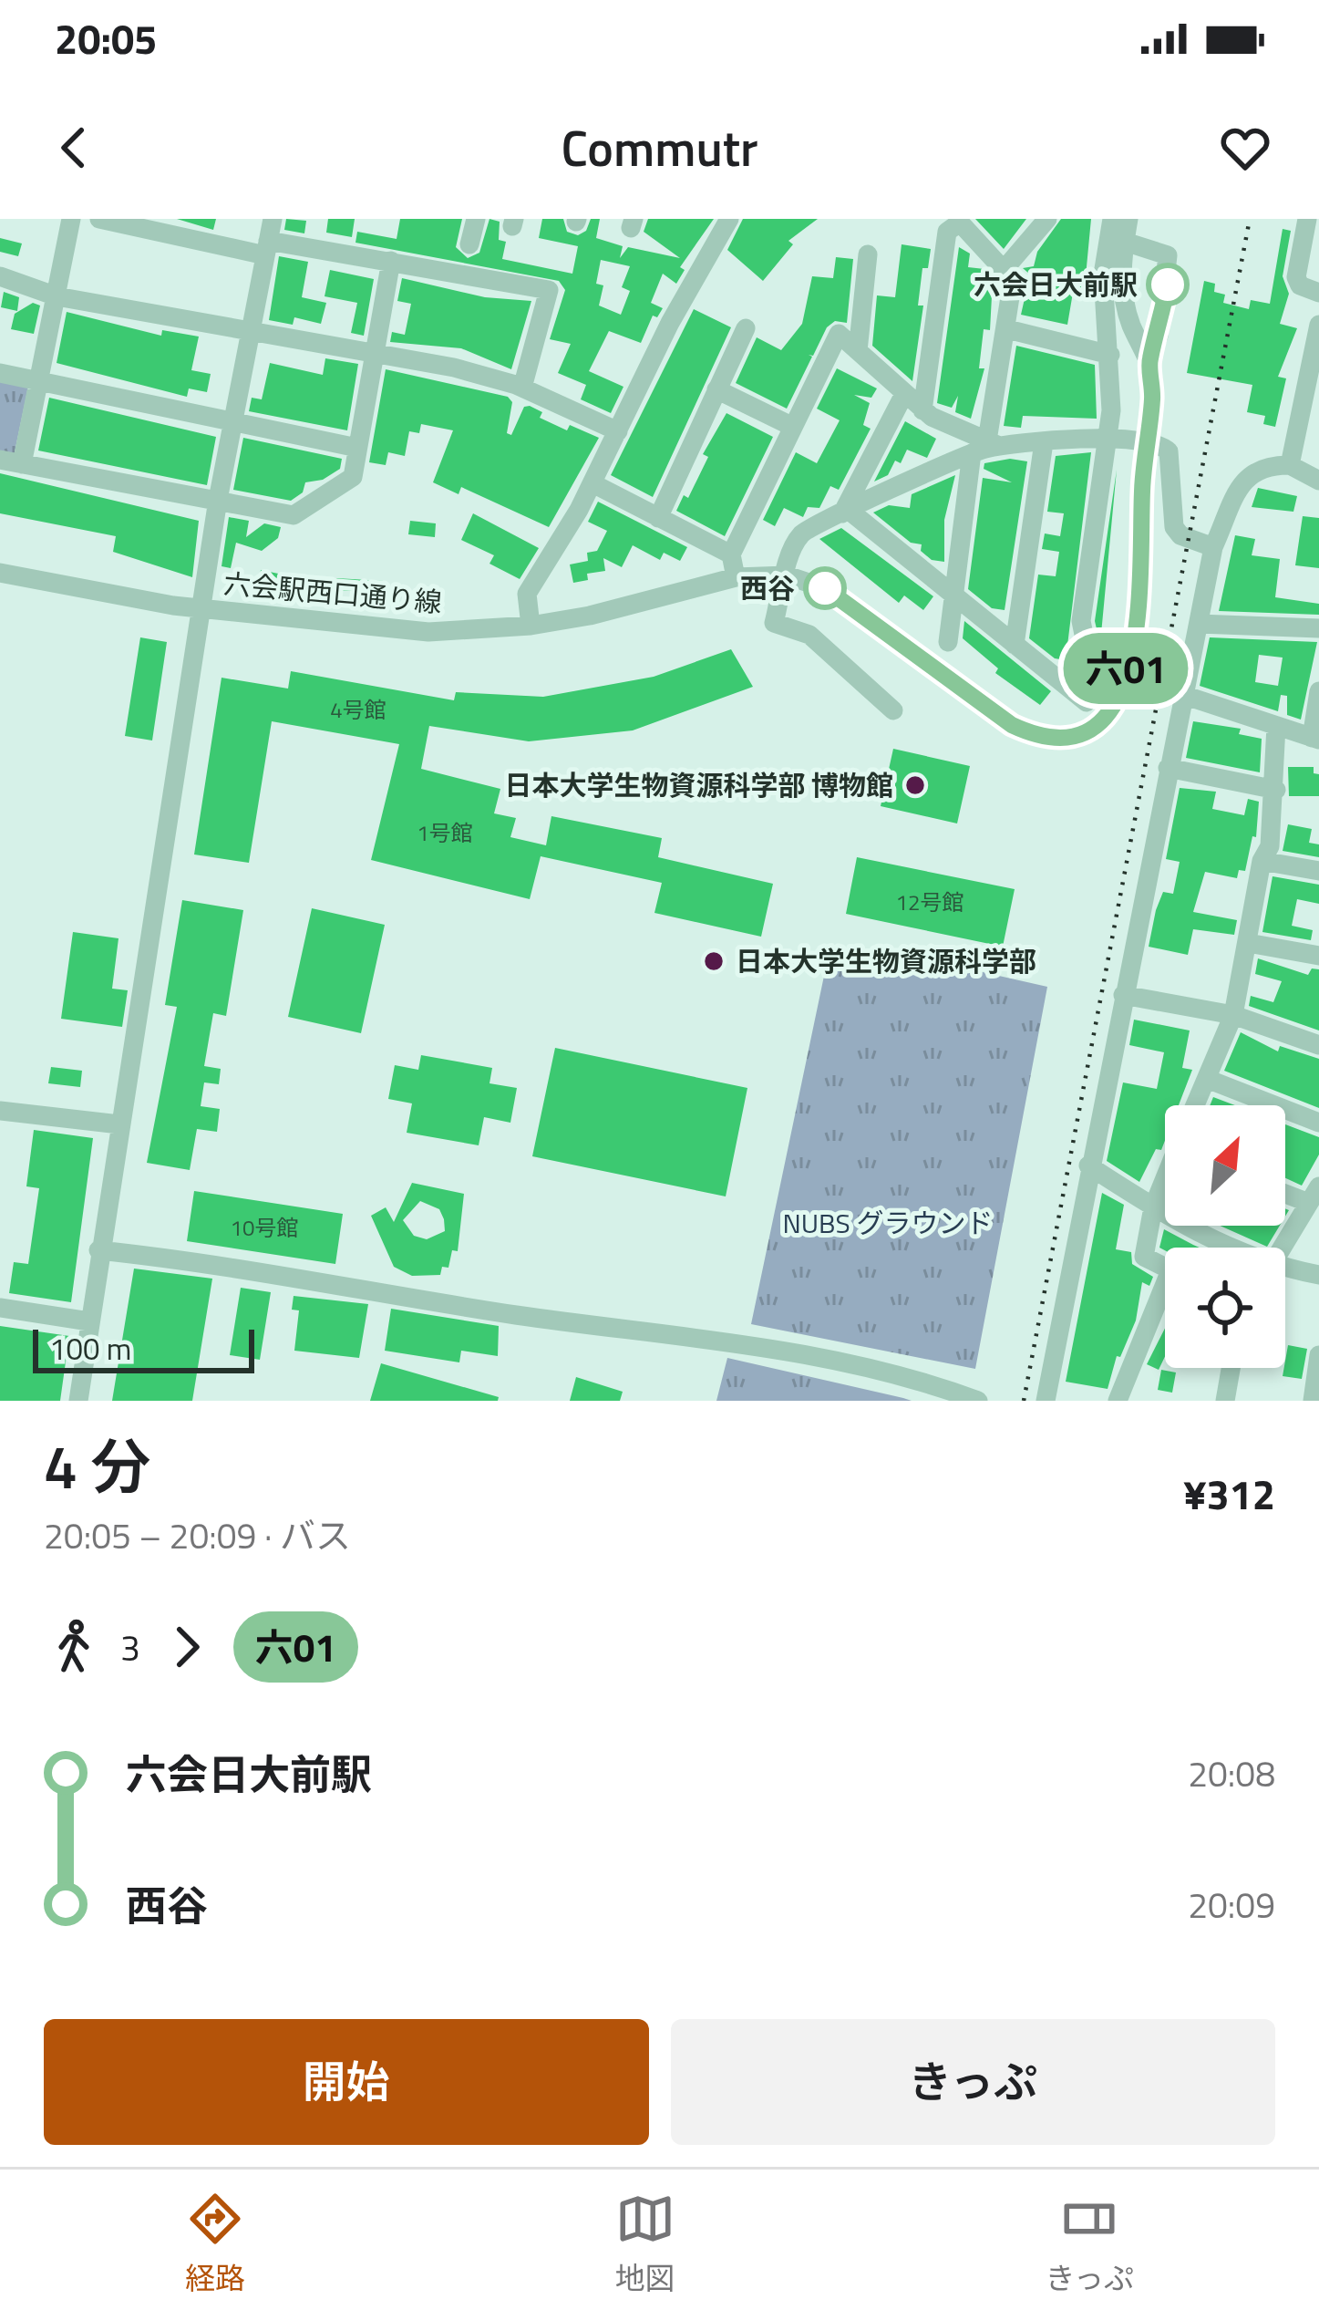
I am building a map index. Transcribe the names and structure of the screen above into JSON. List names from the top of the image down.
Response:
{
  "streets": {
    "street": ["六会駅西口通り線"]
  },
  "parks": ["NUBS グラウンド"],
  "places": [
    "六会日大前駅",
    "西谷",
    "日本大学生物資源科学部 博物館",
    "日本大学生物資源科学部"
  ],
  "lines": ["bus line 六01"],
  "house_numbers": [
    "4号館",
    "1号館",
    "12号館",
    "10号館"
  ],
  "scale_bar": "100 m",
  "north": "top right",
  "page": {
    "status": "20:05",
    "header": "Commutr",
    "on_map": "六01",
    "scale": "100 m",
    "heading": ["4 分", "20:05 – 20:09 · バス", "¥312"],
    "legs": ["3", "六01"],
    "list": [
      {
        "name": "六会日大前駅",
        "value": "20:08"
      },
      {
        "name": "西谷",
        "value": "20:09"
      }
    ],
    "buttons": ["開始", "きっぷ"],
    "tabs": ["経路", "地図", "きっぷ"]
  }
}
